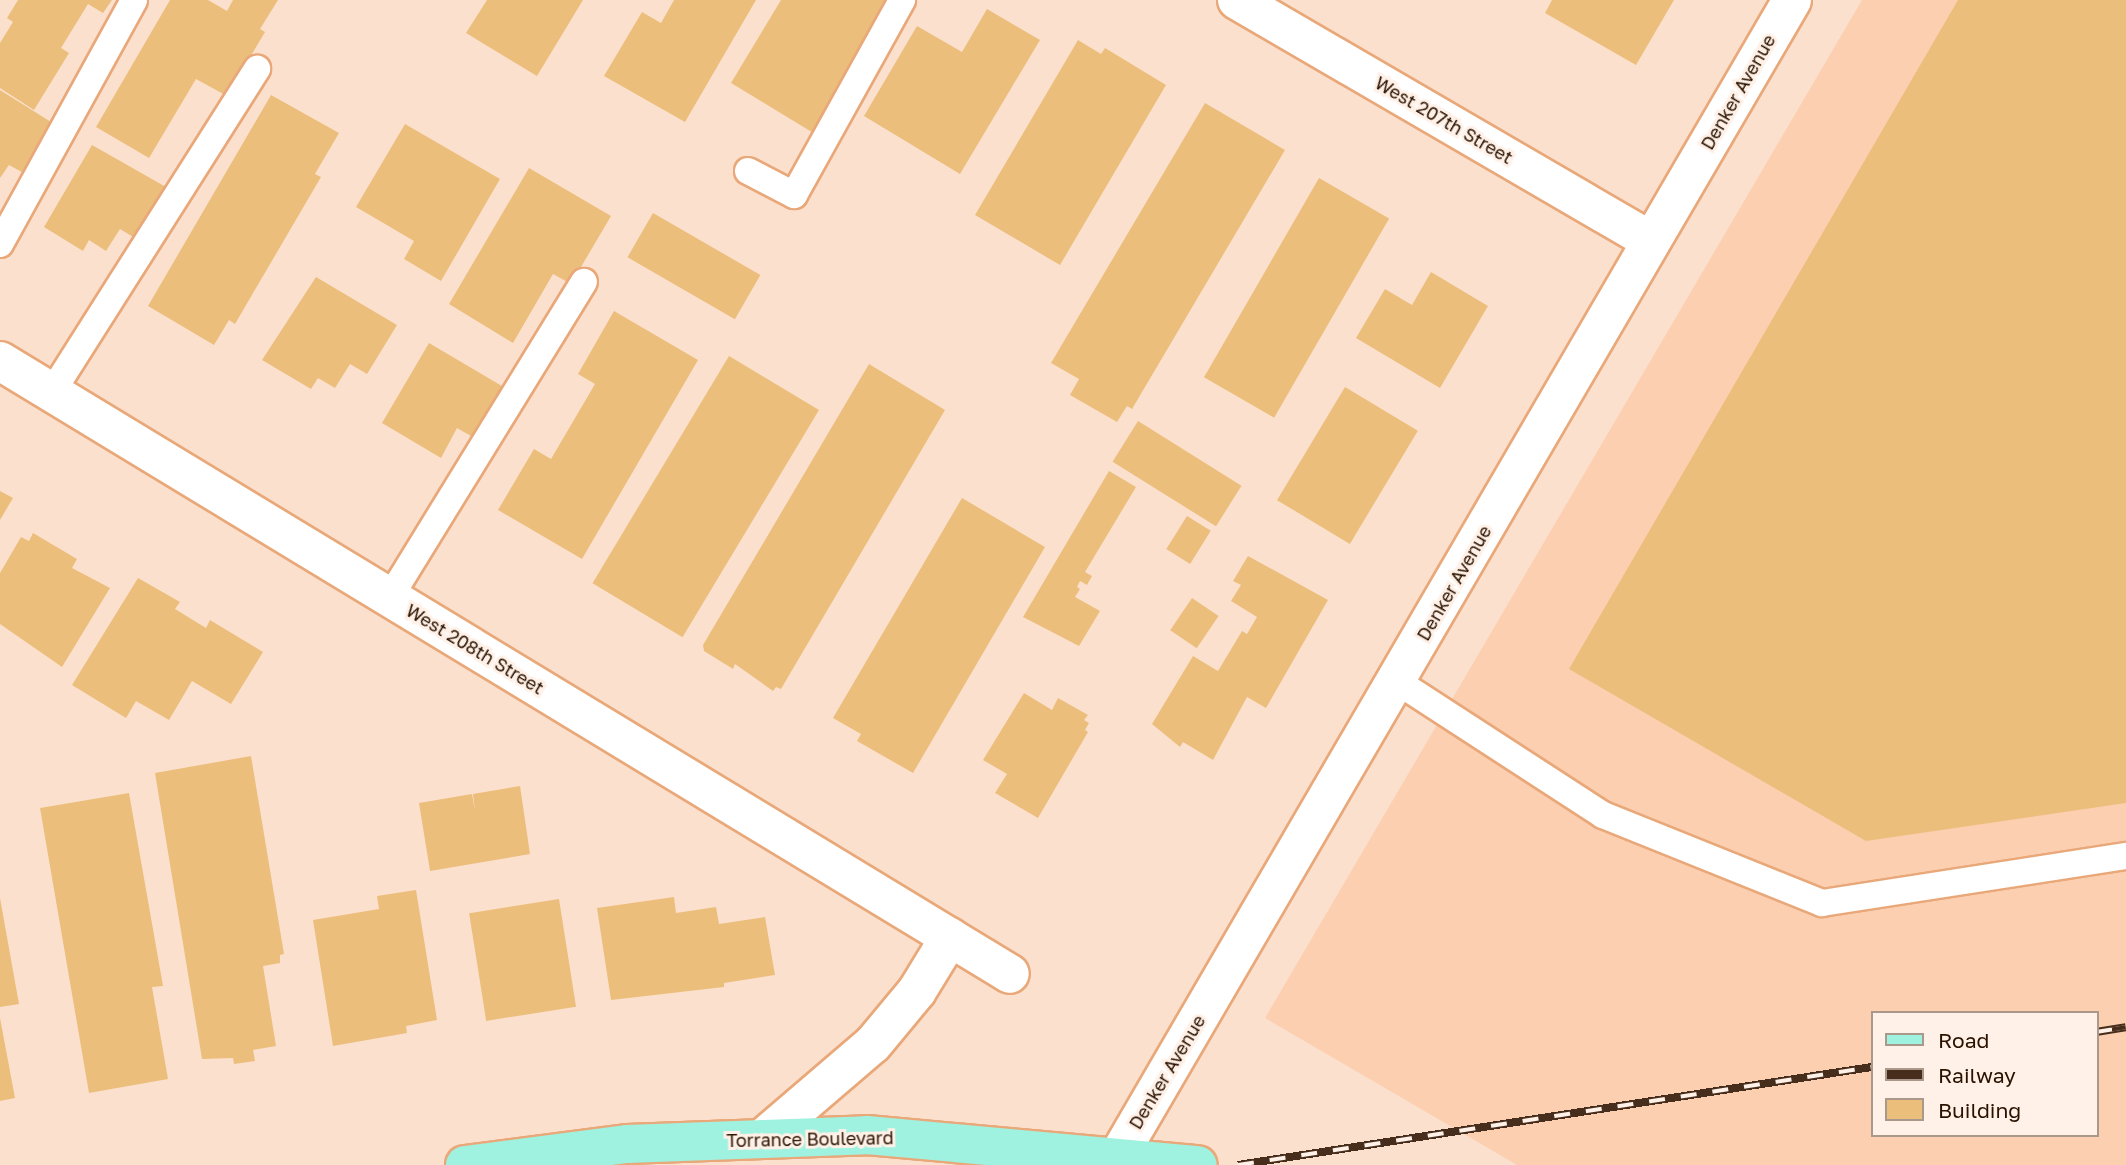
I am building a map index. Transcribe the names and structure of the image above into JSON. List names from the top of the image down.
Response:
{
  "streets": {
    "main road": ["Torrance Boulevard"],
    "street": ["Denker Avenue", "West 207th Street", "West 208th Street"]
  },
  "crossings": [
    ["Denker Avenue", "West 207th Street"],
    ["Denker Avenue", "Torrance Boulevard"]
  ],
  "legend": ["Road", "Railway", "Building"]
}
